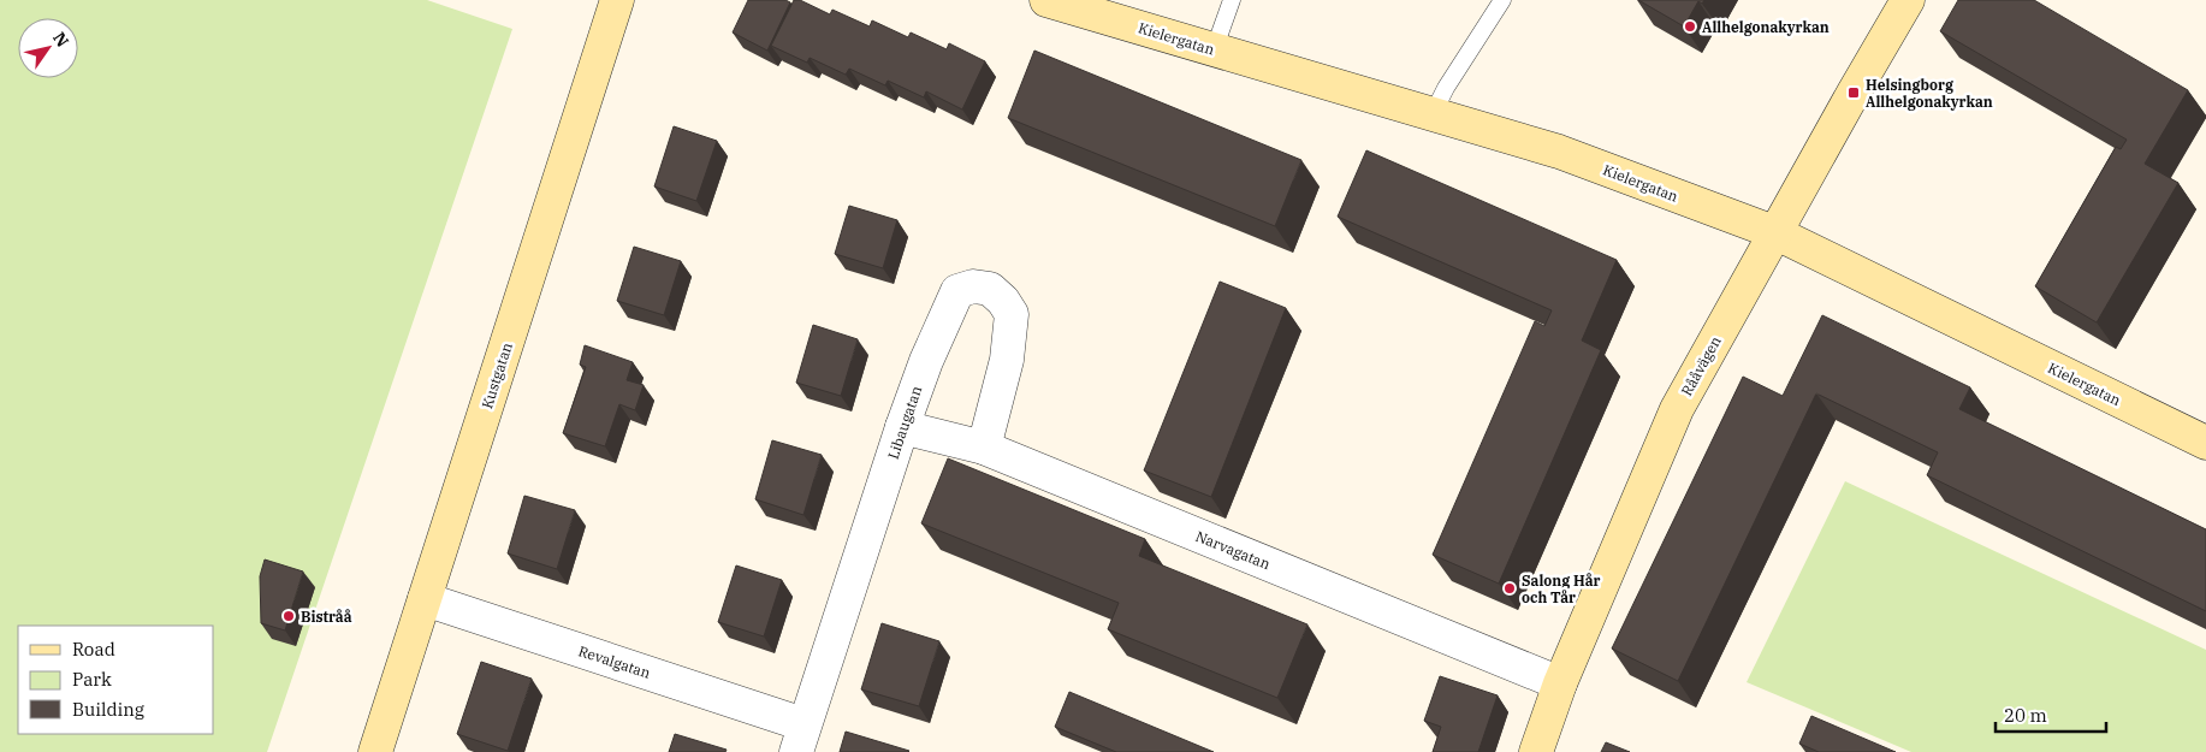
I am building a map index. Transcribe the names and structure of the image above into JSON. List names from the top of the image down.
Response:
{
  "streets": {
    "street": [
      "Kielergatan",
      "Rååvägen",
      "Kustgatan",
      "Libaugatan",
      "Narvagatan",
      "Revalgatan"
    ]
  },
  "crossings": [
    ["Kielergatan", "Rååvägen"],
    ["Rååvägen", "Narvagatan"],
    ["Kustgatan", "Revalgatan"],
    ["Libaugatan", "Narvagatan"],
    ["Libaugatan", "Revalgatan"]
  ],
  "places": {
    "other": ["Allhelgonakyrkan", "Salong Hår och Tår", "Bistråå"],
    "transit": ["Helsingborg Allhelgonakyrkan"]
  },
  "legend": ["Road", "Park", "Building"],
  "scale_bar": "20 m",
  "north": "top right"
}
